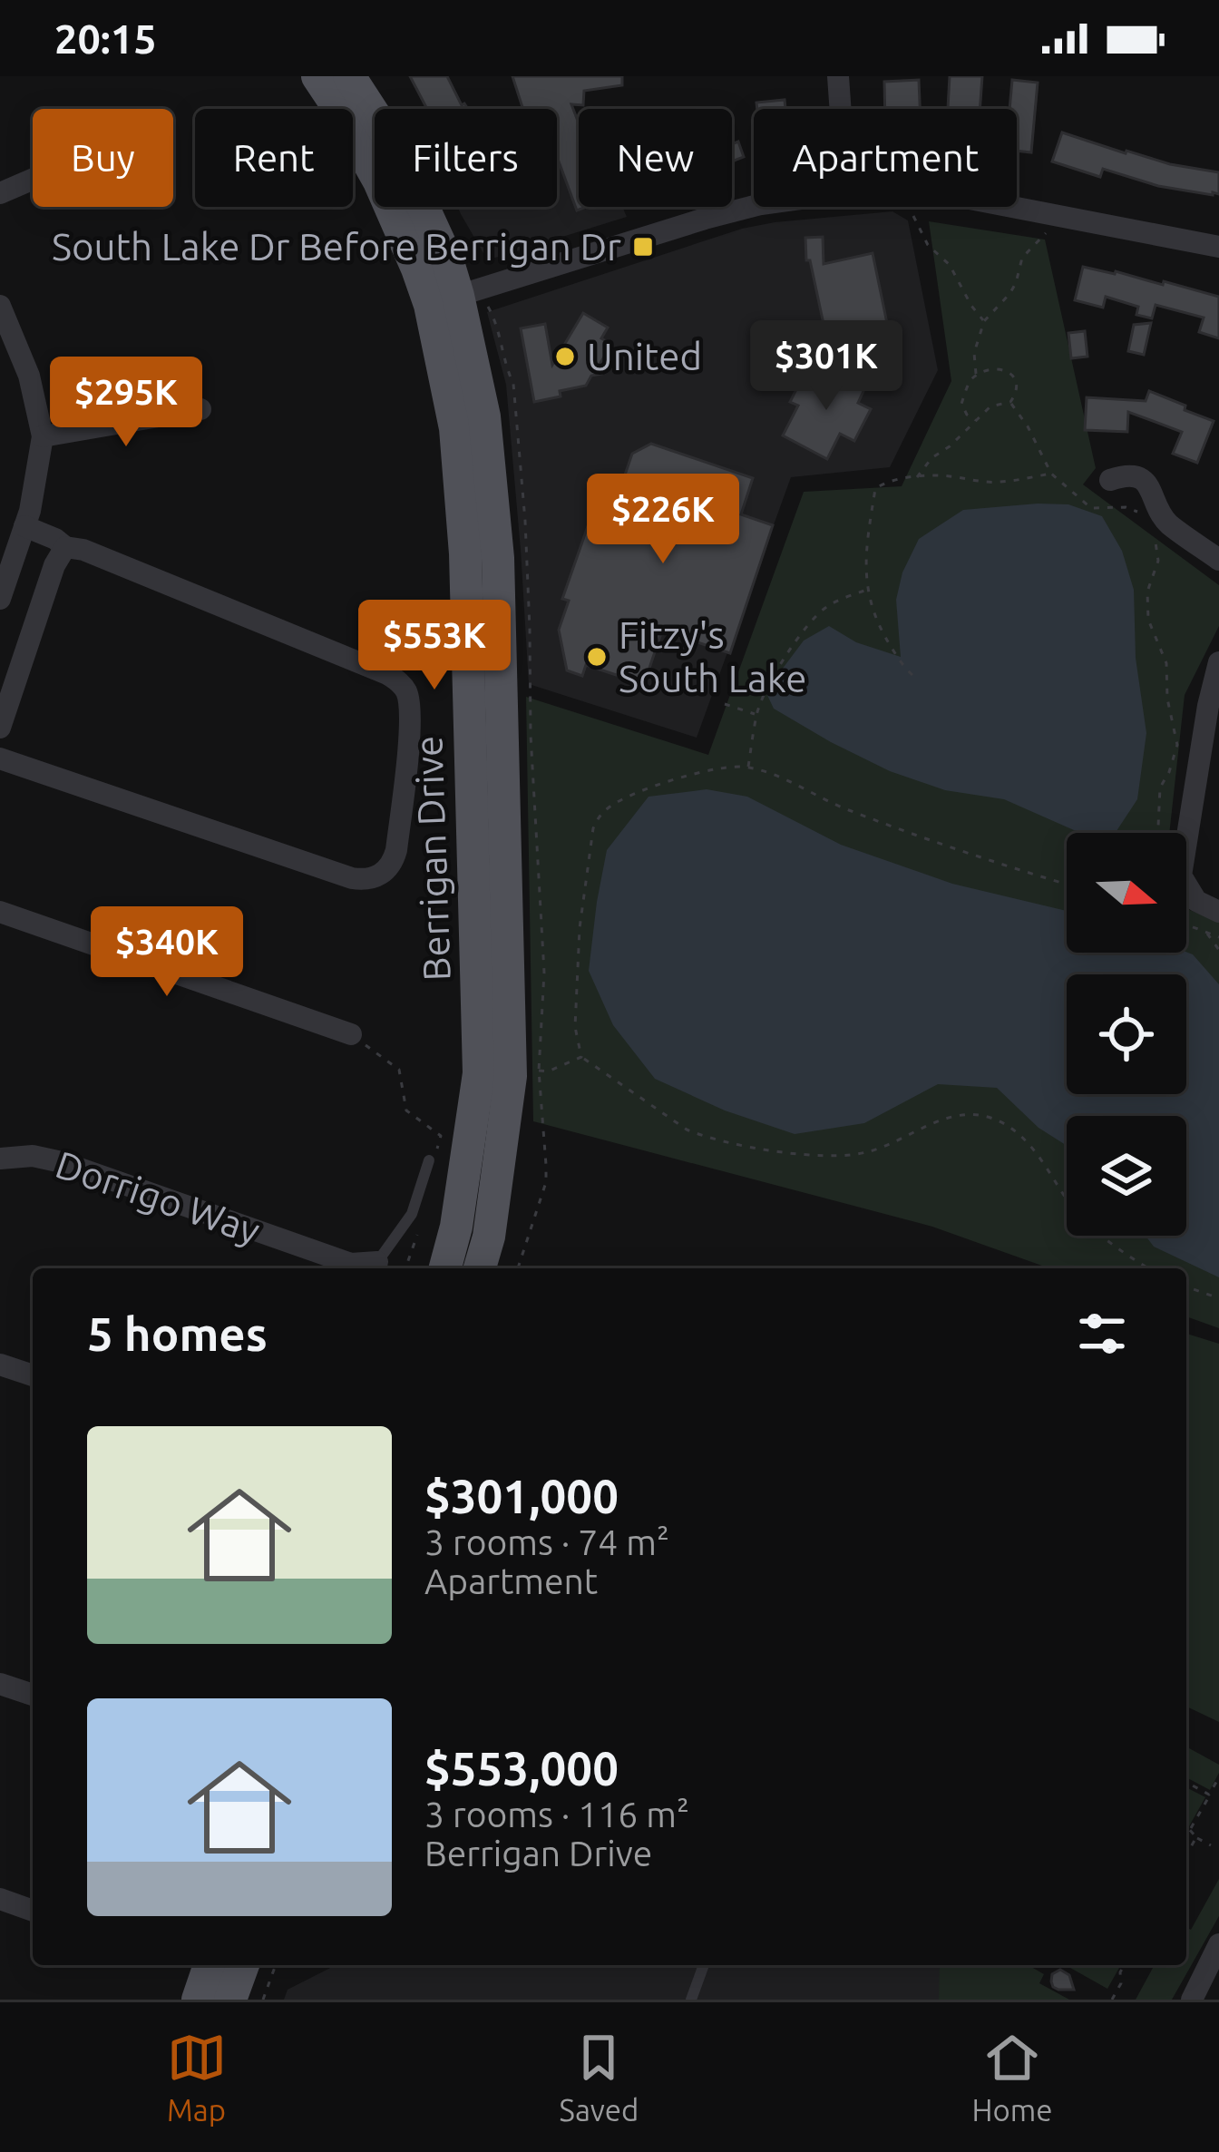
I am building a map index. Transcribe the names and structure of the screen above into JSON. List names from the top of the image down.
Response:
{
  "streets": {
    "main road": ["Berrigan Drive"],
    "street": ["Dorrigo Way"]
  },
  "places": {
    "transit": ["South Lake Dr Before Berrigan Dr"],
    "other": ["United", "Fitzy's South Lake"]
  },
  "north": "right",
  "page": {
    "status": "20:15",
    "chip": [
      "Buy",
      "Rent",
      "Filters",
      "New",
      "Apartment"
    ],
    "price": [
      "$301K",
      "$295K",
      "$226K",
      "$553K",
      "$340K"
    ],
    "heading": "5 homes",
    "list": [
      {
        "name": "$301,000",
        "note": "3 rooms · 74 m² · Apartment"
      },
      {
        "name": "$553,000",
        "note": "3 rooms · 116 m² · Berrigan Drive"
      }
    ],
    "tabs": ["Map", "Saved", "Home"]
  }
}
